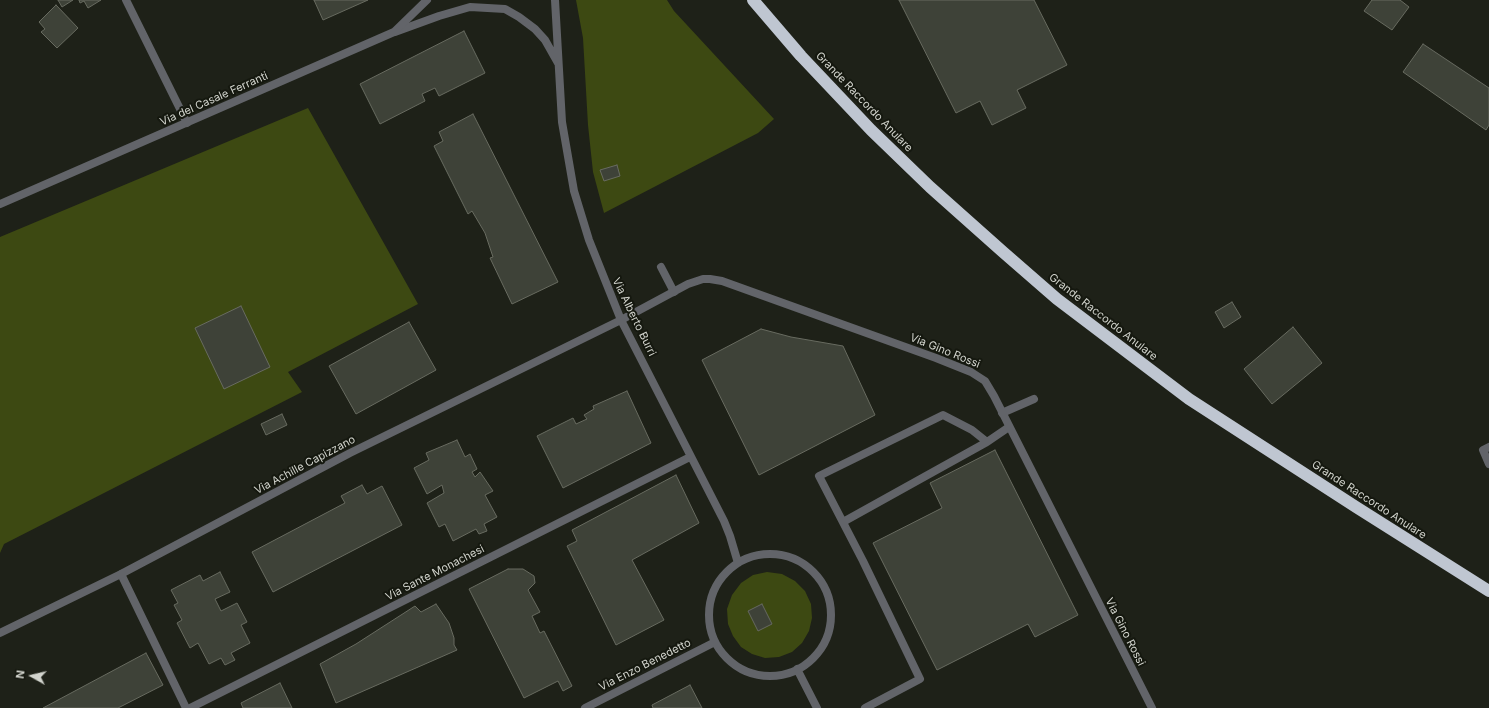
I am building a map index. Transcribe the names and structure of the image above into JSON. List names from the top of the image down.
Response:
{
  "streets": {
    "highway": ["Grande Raccordo Anulare"],
    "street": [
      "Via del Casale Ferranti",
      "Via Alberto Burri",
      "Via Gino Rossi",
      "Via Achille Capizzano",
      "Via Sante Monachesi",
      "Via Enzo Benedetto"
    ]
  },
  "crossings": [
    ["Via Alberto Burri", "Via Gino Rossi"],
    ["Via Alberto Burri", "Via Achille Capizzano"],
    ["Via Alberto Burri", "Via Sante Monachesi"],
    ["Via Alberto Burri", "Via Enzo Benedetto"],
    ["Via Gino Rossi", "Via Achille Capizzano"]
  ],
  "north": "left"
}
